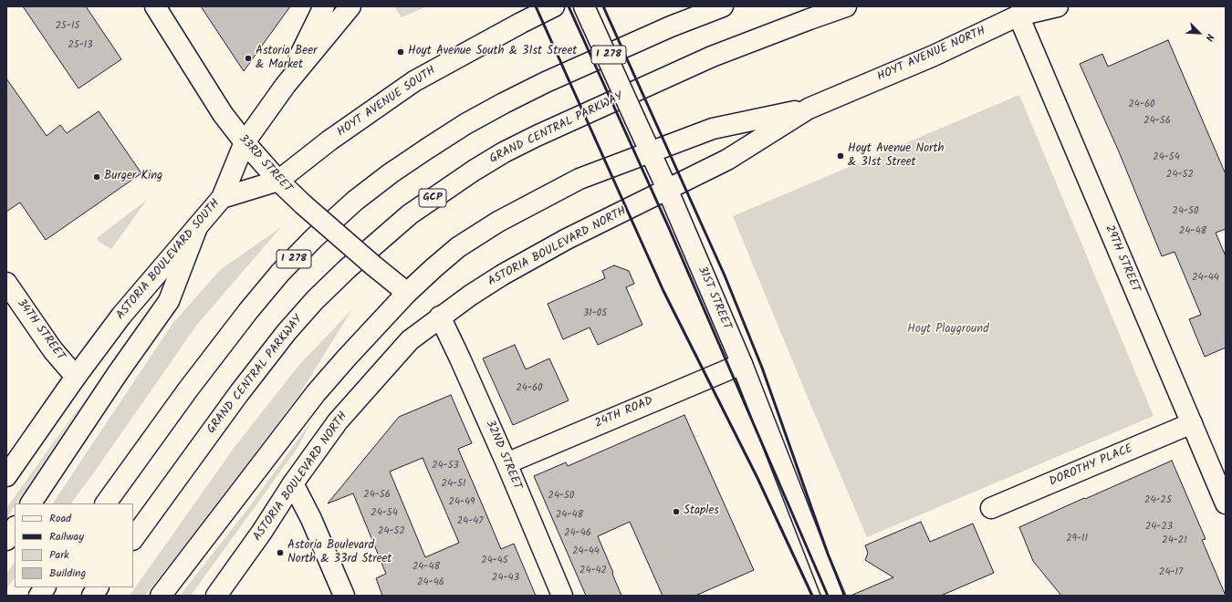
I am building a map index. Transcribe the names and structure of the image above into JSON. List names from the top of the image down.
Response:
{
  "streets": {
    "main road": [
      "I 278",
      "HOYT AVENUE NORTH",
      "HOYT AVENUE SOUTH",
      "GRAND CENTRAL PARKWAY",
      "33RD STREET",
      "GCP",
      "ASTORIA BOULEVARD NORTH",
      "29TH STREET",
      "ASTORIA BOULEVARD SOUTH",
      "31ST STREET",
      "34TH STREET",
      "24TH ROAD",
      "32ND STREET",
      "DOROTHY PLACE"
    ]
  },
  "crossings": [
    ["HOYT AVENUE NORTH", "ASTORIA BOULEVARD NORTH"],
    ["HOYT AVENUE NORTH", "29TH STREET"],
    ["HOYT AVENUE NORTH", "31ST STREET"],
    ["HOYT AVENUE SOUTH", "33RD STREET"],
    ["HOYT AVENUE SOUTH", "ASTORIA BOULEVARD SOUTH"],
    ["33RD STREET", "ASTORIA BOULEVARD SOUTH"],
    ["ASTORIA BOULEVARD NORTH", "31ST STREET"],
    ["ASTORIA BOULEVARD NORTH", "32ND STREET"],
    ["29TH STREET", "DOROTHY PLACE"],
    ["ASTORIA BOULEVARD SOUTH", "34TH STREET"],
    ["31ST STREET", "24TH ROAD"],
    ["24TH ROAD", "32ND STREET"]
  ],
  "parks": ["Hoyt Playground"],
  "places": [
    "Hoyt Avenue South & 31st Street",
    "Astoria Beer & Market",
    "Hoyt Avenue North & 31st Street",
    "Burger King",
    "Staples",
    "Astoria Boulevard North & 33rd Street"
  ],
  "house_numbers": [
    "25-15",
    "25-13",
    "24-60",
    "24-56",
    "24-54",
    "24-52",
    "24-50",
    "24-48",
    "24-44",
    "31-05",
    "24-60",
    "24-53",
    "24-51",
    "24-56",
    "24-50",
    "24-25",
    "24-49",
    "24-54",
    "24-48",
    "24-47",
    "24-23",
    "24-52",
    "24-46",
    "29-11",
    "24-21",
    "24-44",
    "24-45",
    "24-48",
    "24-42",
    "24-17",
    "24-43",
    "24-46"
  ],
  "legend": [
    "Road",
    "Railway",
    "Park",
    "Building"
  ],
  "north": "bottom right"
}
